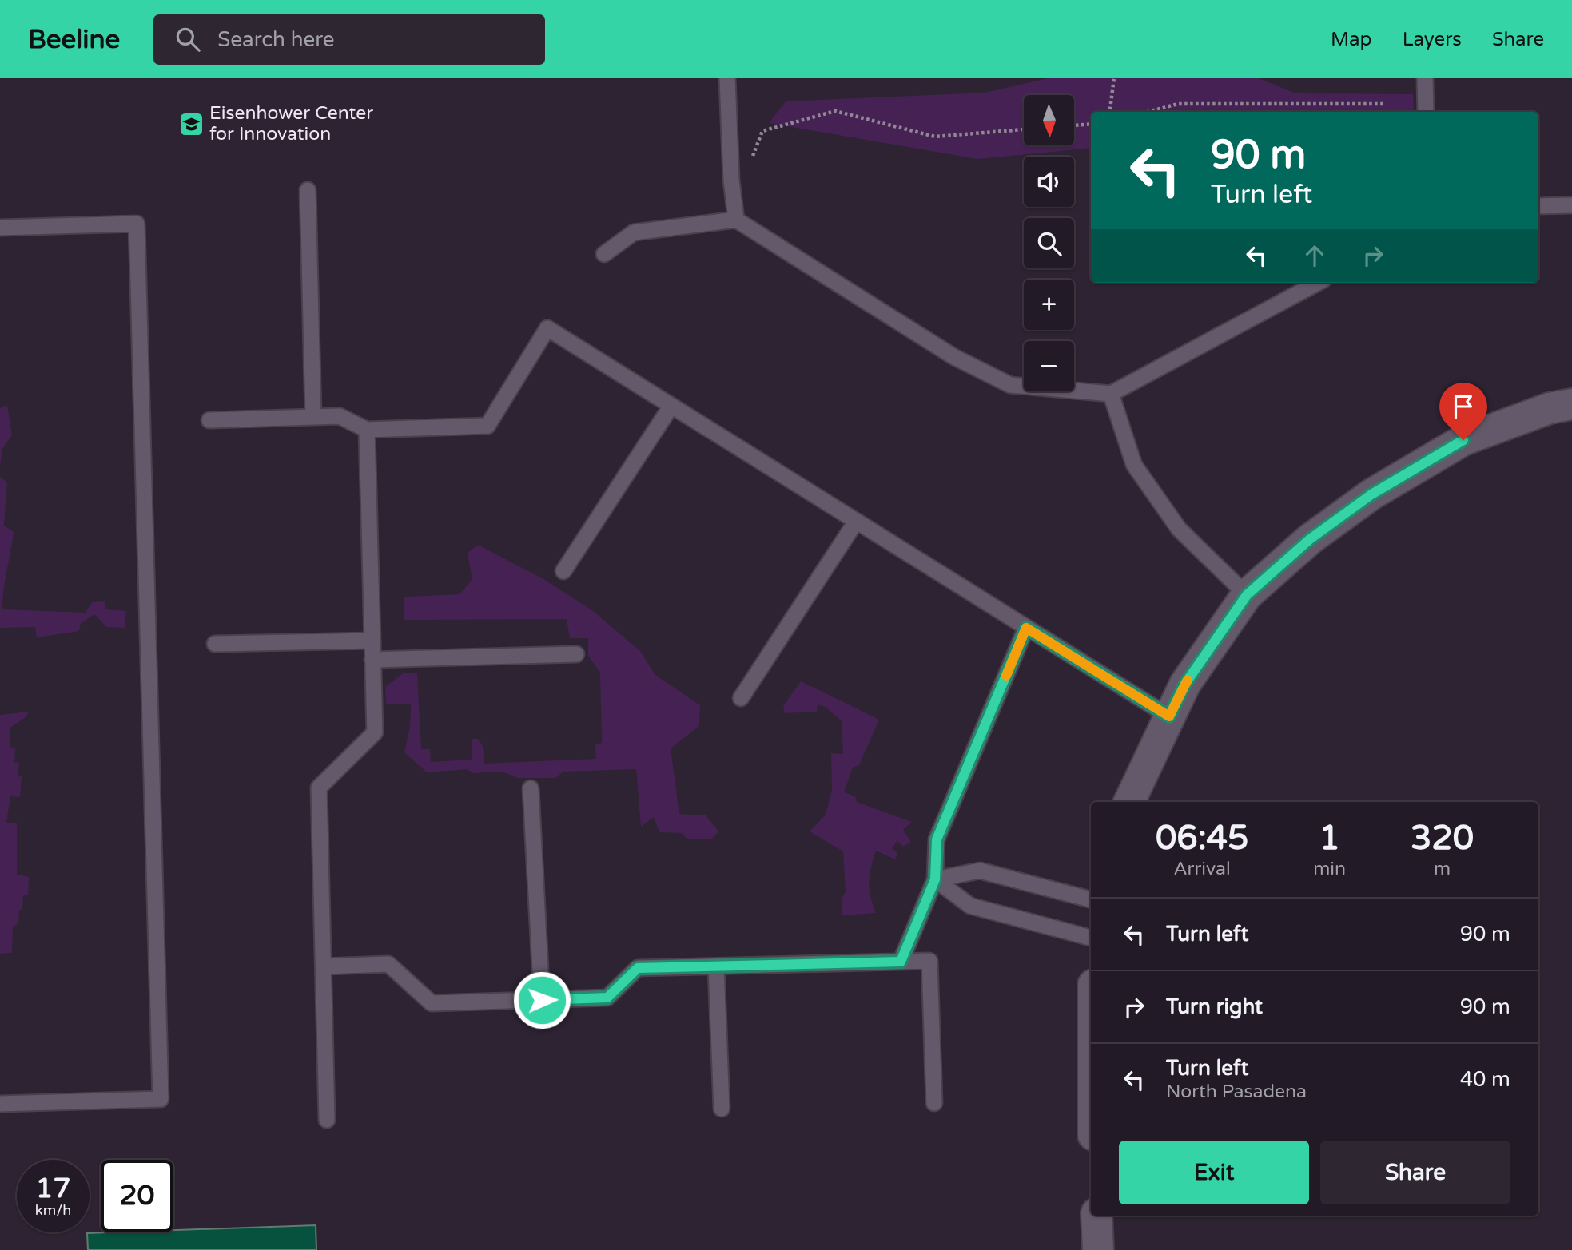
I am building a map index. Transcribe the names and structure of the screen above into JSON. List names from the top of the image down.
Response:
{
  "places": {
    "school or university": ["Eisenhower Center for Innovation"]
  },
  "north": "bottom",
  "page": {
    "header": "Beeline",
    "search": "Search here",
    "nav": ["Map", "Layers", "Share"],
    "map_buttons": ["+", "−"],
    "turn": ["90 m", "Turn left"],
    "eta": [
      "06:45",
      "Arrival",
      "1",
      "min",
      "320",
      "m"
    ],
    "list": [
      {
        "name": "Turn left",
        "value": "90 m"
      },
      {
        "name": "Turn right",
        "value": "90 m"
      },
      {
        "name": "Turn left",
        "note": "North Pasadena",
        "value": "40 m"
      }
    ],
    "buttons": ["Exit", "Share"],
    "speed": "17 km/h",
    "limit": "20"
  }
}
